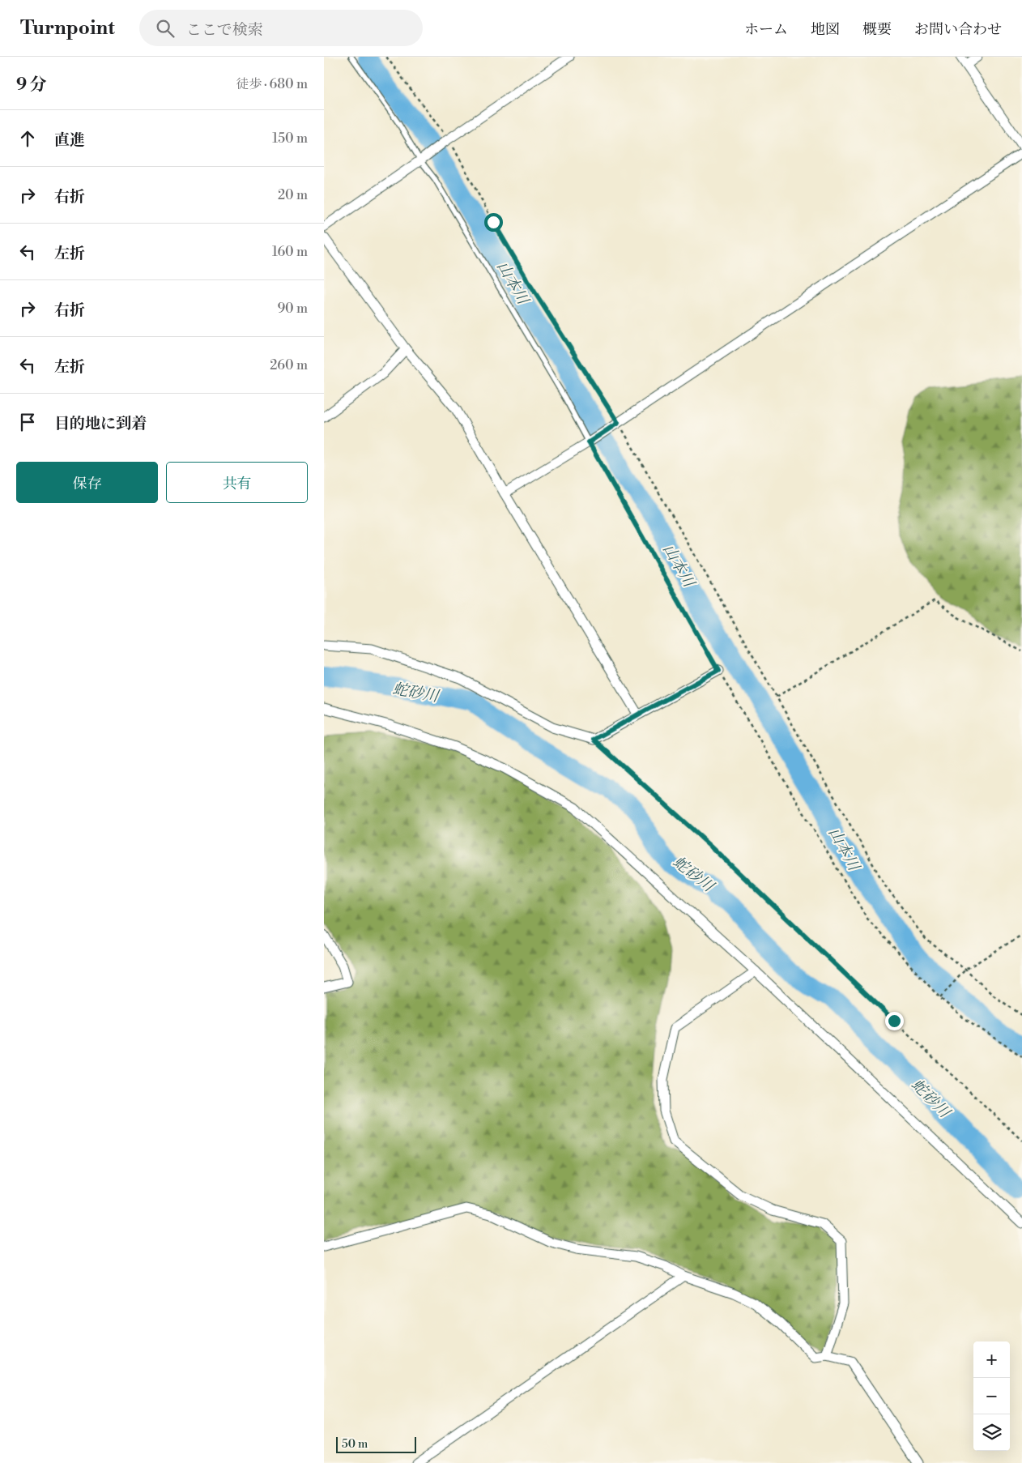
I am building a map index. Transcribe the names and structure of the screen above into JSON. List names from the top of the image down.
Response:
{
  "water": ["山本川", "蛇砂川"],
  "scale_bar": "50 m",
  "page": {
    "header": "Turnpoint",
    "search": "ここで検索",
    "nav": [
      "ホーム",
      "地図",
      "概要",
      "お問い合わせ"
    ],
    "heading": ["9 分", "徒歩 · 680 m"],
    "list": [
      ["直進", "150 m"],
      ["右折", "20 m"],
      ["左折", "160 m"],
      ["右折", "90 m"],
      ["左折", "260 m"],
      "目的地に到着"
    ],
    "buttons": ["保存", "共有"],
    "map_buttons": ["+", "−"],
    "scale": "50 m"
  }
}
